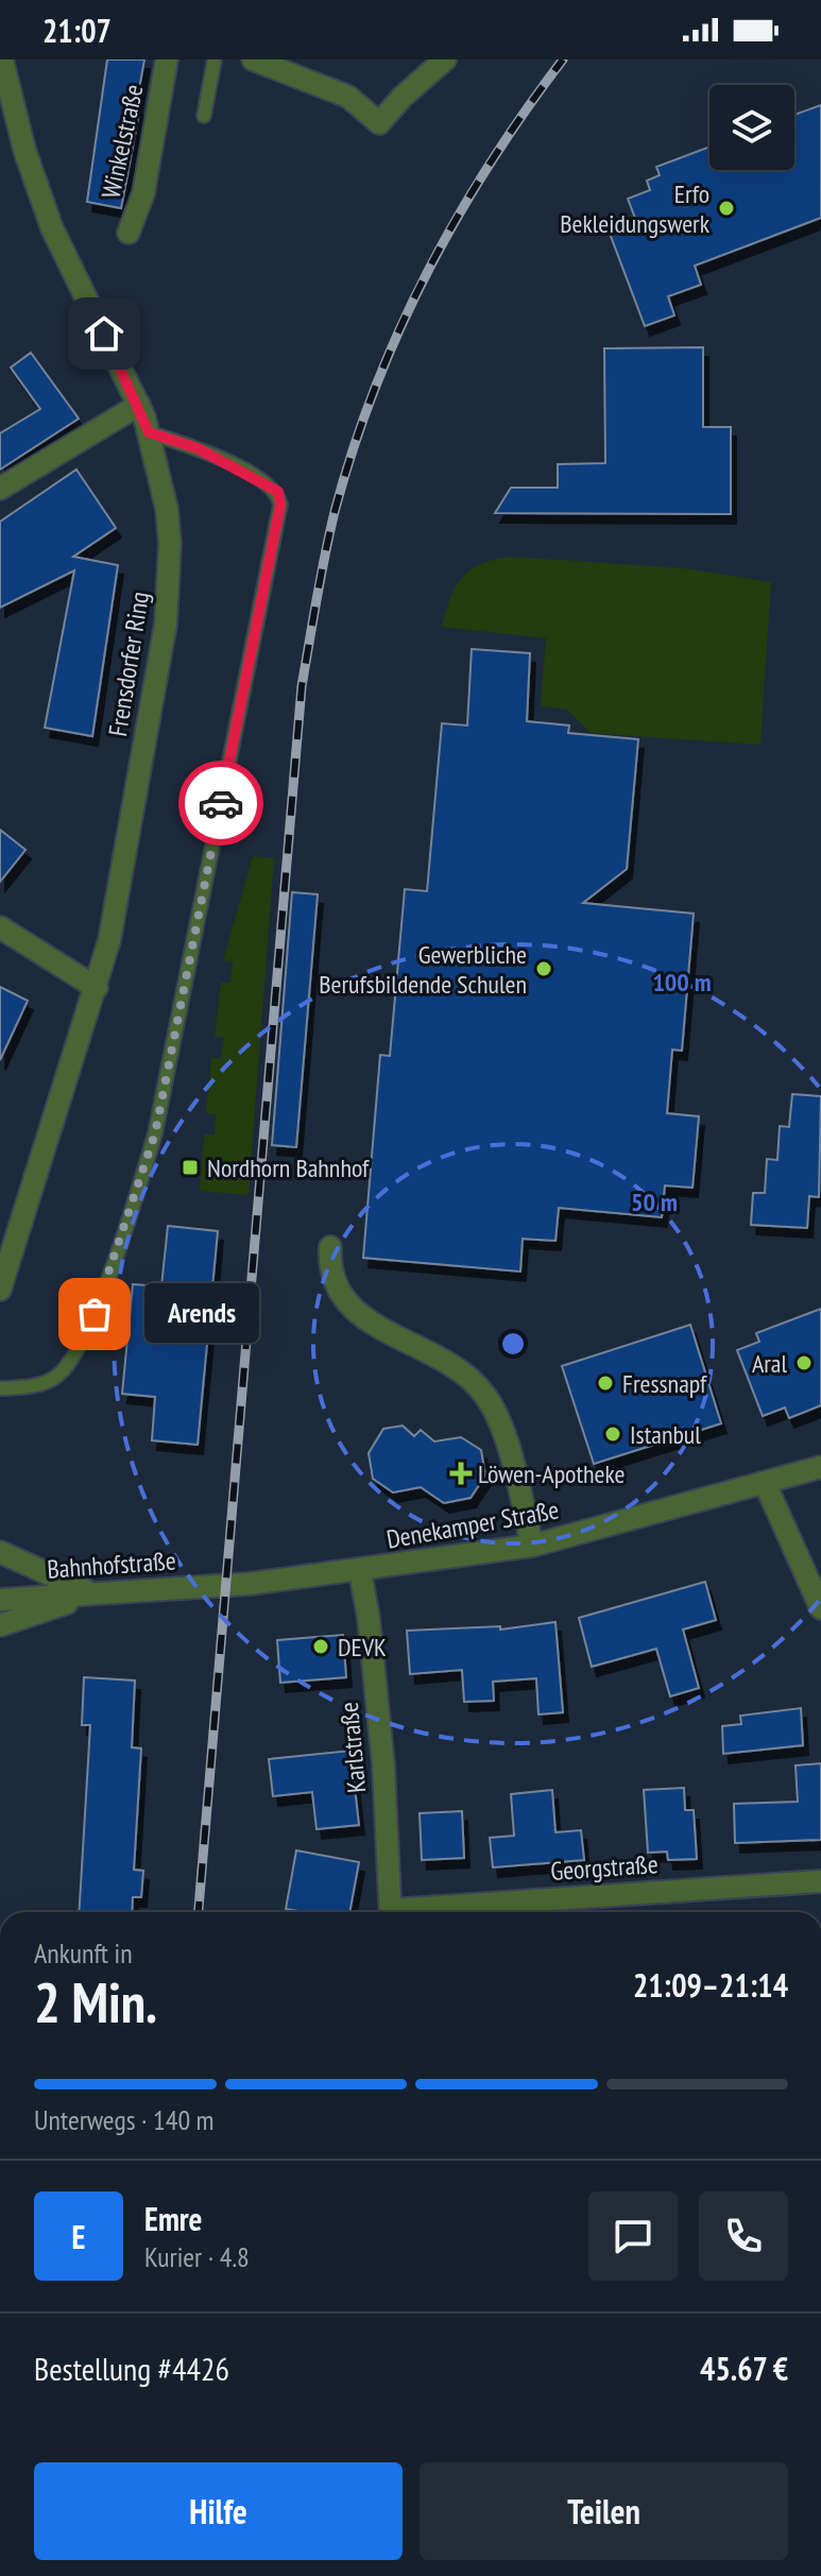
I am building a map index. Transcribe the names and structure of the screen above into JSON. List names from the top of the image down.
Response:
{
  "streets": {
    "street": [
      "Winkelstraße",
      "Frensdorfer Ring",
      "Denekamper Straße",
      "Bahnhofstraße",
      "Karlstraße",
      "Georgstraße"
    ]
  },
  "crossings": [
    ["Denekamper Straße", "Bahnhofstraße"],
    ["Denekamper Straße", "Karlstraße"]
  ],
  "places": {
    "other": [
      "Erfo Bekleidungswerk",
      "Gewerbliche Berufsbildende Schulen",
      "Arends",
      "Aral",
      "Fressnapf",
      "Istanbul",
      "DEVK"
    ],
    "transit": ["Nordhorn Bahnhof"],
    "health": ["Löwen-Apotheke"]
  },
  "page": {
    "status": "21:07",
    "bubble": "Arends",
    "heading": ["2 Min.", "Ankunft in", "21:09–21:14"],
    "panel": [
      "Emre",
      "Kurier · 4.8",
      "Bestellung #4426",
      "45.67 €"
    ],
    "bar": "Unterwegs · 140 m",
    "round": "E",
    "buttons": ["Hilfe", "Teilen"]
  },
  "rings": ["100 m", "50 m"]
}
